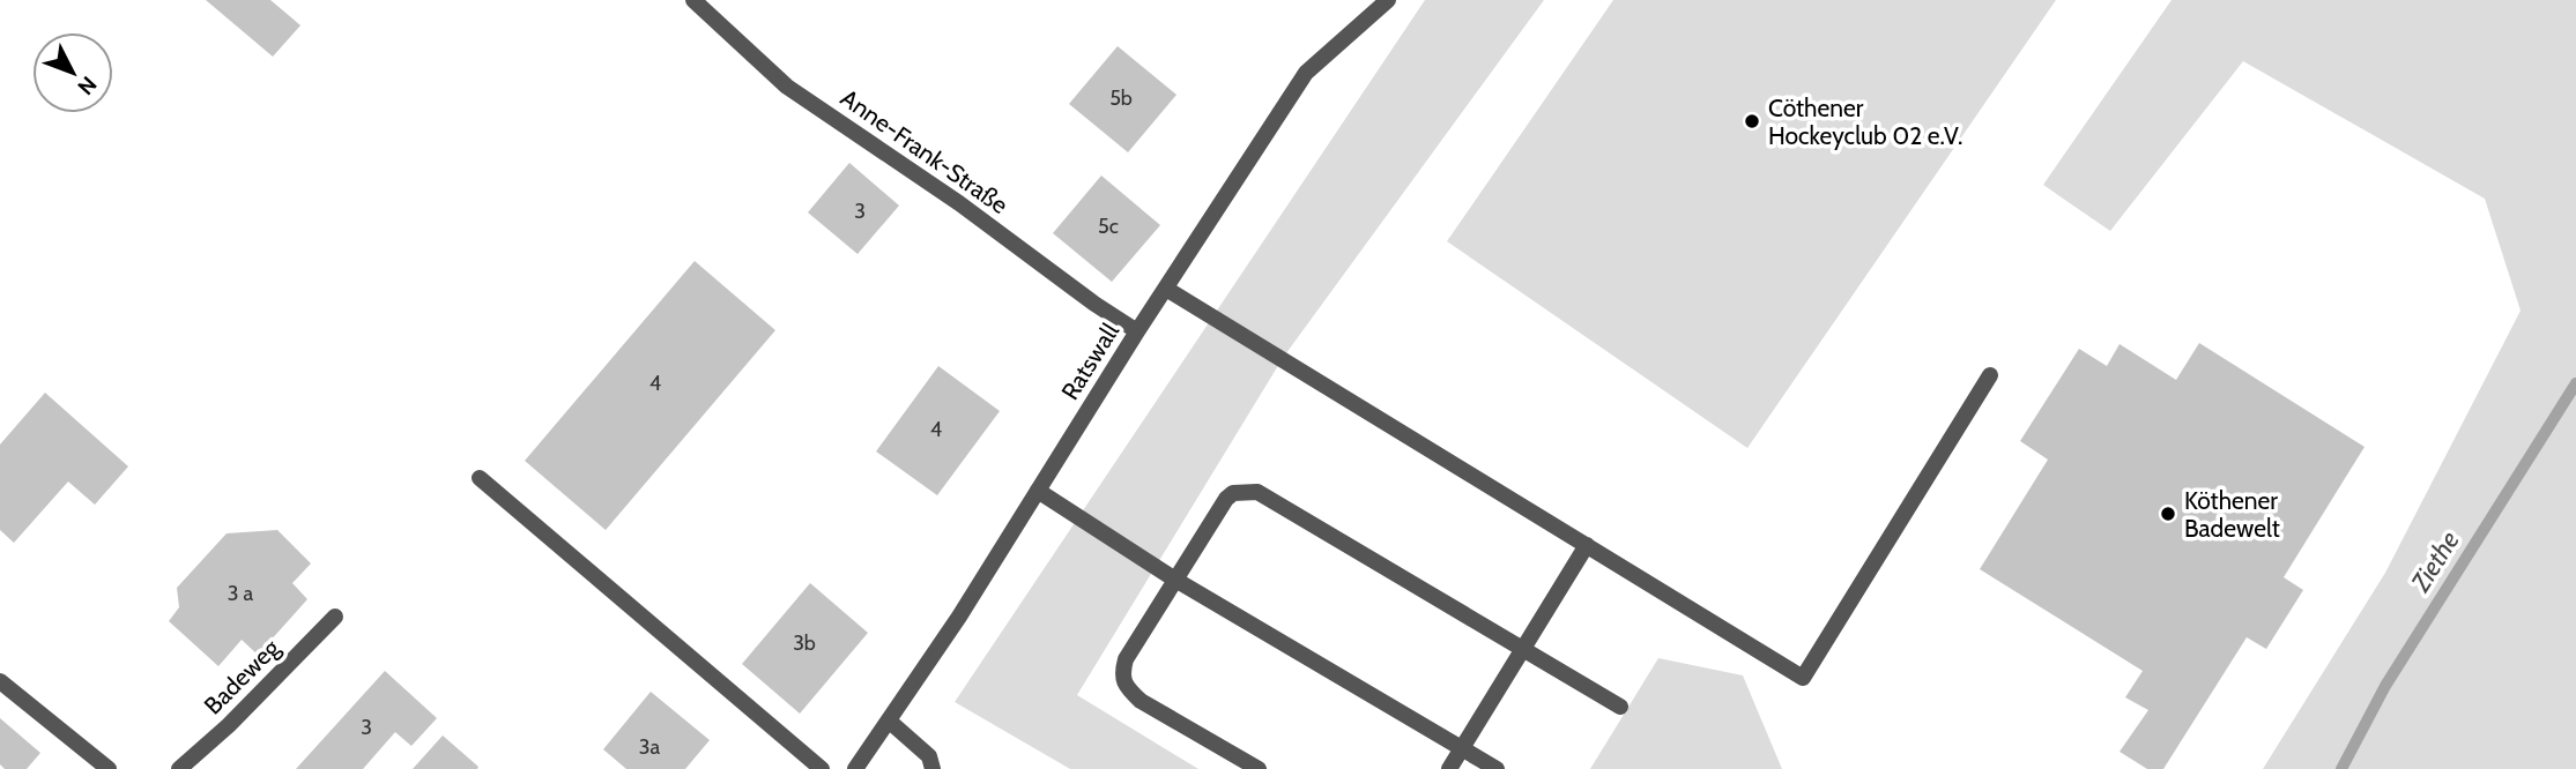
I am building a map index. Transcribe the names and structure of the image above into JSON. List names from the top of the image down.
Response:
{
  "streets": {
    "street": ["Anne-Frank-Straße", "Ratswall", "Badeweg"]
  },
  "crossings": [
    ["Anne-Frank-Straße", "Ratswall"]
  ],
  "water": ["Ziethe"],
  "places": ["Cöthener Hockeyclub 02 e.V.", "Köthener Badewelt"],
  "house_numbers": [
    "5b",
    "3",
    "5c",
    "4",
    "4",
    "3 a",
    "3b",
    "3",
    "3a"
  ],
  "north": "bottom right"
}
